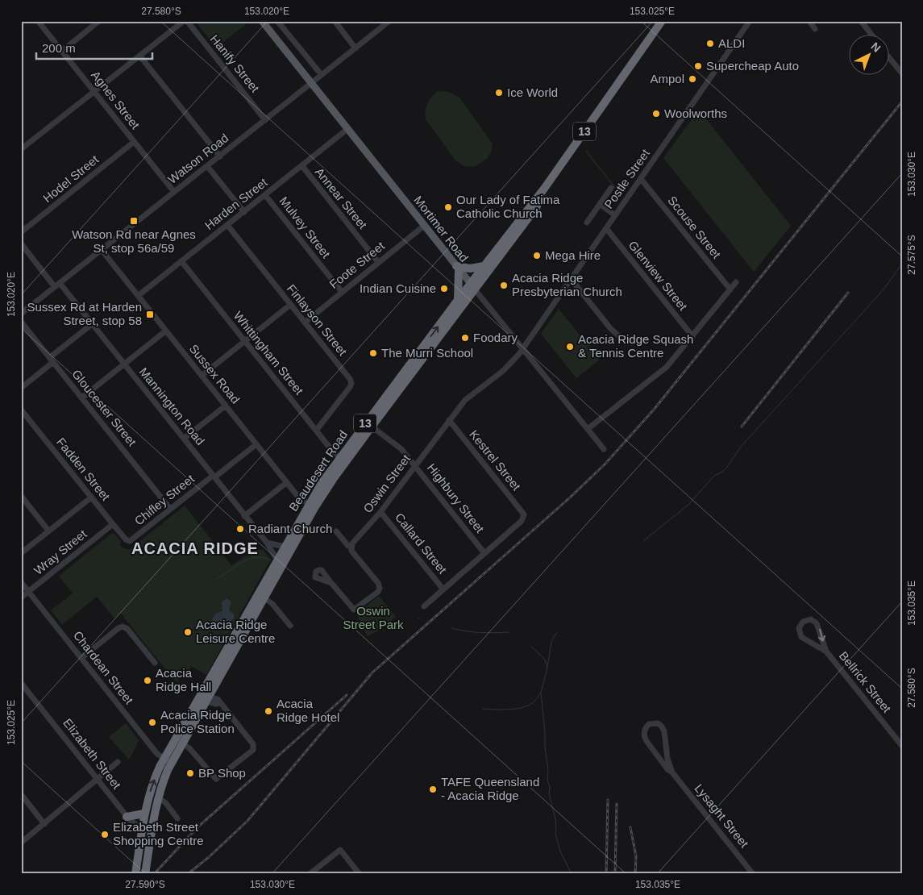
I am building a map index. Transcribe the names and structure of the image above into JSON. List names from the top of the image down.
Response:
{
  "streets": {
    "highway": ["13", "Beaudesert Road"],
    "main road": ["Mortimer Road"],
    "street": [
      "Hanify Street",
      "Agnes Street",
      "Watson Road",
      "Hodel Street",
      "Postle Street",
      "Annear Street",
      "Harden Street",
      "Mulvey Street",
      "Scouse Street",
      "Foote Street",
      "Glenview Street",
      "Finlayson Street",
      "Whittingham Street",
      "Sussex Road",
      "Mannington Road",
      "Gloucester Street",
      "Kestrel Street",
      "Fadden Street",
      "Oswin Street",
      "Highbury Street",
      "Chifley Street",
      "Callard Street",
      "Wray Street",
      "Chardean Street",
      "Bellrick Street",
      "Elizabeth Street",
      "Lysaght Street"
    ]
  },
  "crossings": [
    ["Hanify Street", "Watson Road"],
    ["Agnes Street", "Watson Road"],
    ["Agnes Street", "Hodel Street"],
    ["Watson Road", "Mortimer Road"],
    ["Watson Road", "Sussex Road"],
    ["Watson Road", "Mannington Road"],
    ["Postle Street", "Scouse Street"],
    ["Postle Street", "Mortimer Road"],
    ["Postle Street", "Glenview Street"],
    ["Postle Street", "Oswin Street"],
    ["Annear Street", "Harden Street"],
    ["Annear Street", "Foote Street"],
    ["Harden Street", "Mulvey Street"],
    ["Harden Street", "Mortimer Road"],
    ["Harden Street", "Finlayson Street"],
    ["Harden Street", "Whittingham Street"],
    ["Harden Street", "Sussex Road"],
    ["Mulvey Street", "Foote Street"],
    ["Mortimer Road", "Foote Street"],
    ["Mortimer Road", "Beaudesert Road"],
    ["Mortimer Road", "Oswin Street"],
    ["Foote Street", "Finlayson Street"],
    ["Finlayson Street", "Whittingham Street"],
    ["Whittingham Street", "Beaudesert Road"],
    ["Sussex Road", "Beaudesert Road"],
    ["Sussex Road", "Chifley Street"],
    ["Mannington Road", "Beaudesert Road"],
    ["Mannington Road", "Chifley Street"],
    ["Gloucester Street", "Chifley Street"],
    ["Kestrel Street", "Oswin Street"],
    ["Kestrel Street", "Highbury Street"],
    ["Fadden Street", "Chifley Street"],
    ["Fadden Street", "Wray Street"],
    ["Beaudesert Road", "Highbury Street"],
    ["Beaudesert Road", "Chardean Street"],
    ["Beaudesert Road", "Elizabeth Street"],
    ["Oswin Street", "Highbury Street"],
    ["Oswin Street", "Callard Street"],
    ["Wray Street", "Chardean Street"]
  ],
  "districts": ["ACACIA RIDGE"],
  "parks": ["Oswin Street Park"],
  "places": {
    "other": [
      "ALDI",
      "Supercheap Auto",
      "Ampol",
      "Ice World",
      "Woolworths",
      "Our Lady of Fatima Catholic Church",
      "Mega Hire",
      "Acacia Ridge Presbyterian Church",
      "Indian Cuisine",
      "Foodary",
      "Acacia Ridge Squash & Tennis Centre",
      "The Murri School",
      "Radiant Church",
      "Acacia Ridge Leisure Centre",
      "Acacia Ridge Hall",
      "Acacia Ridge Hotel",
      "Acacia Ridge Police Station",
      "BP Shop",
      "TAFE Queensland - Acacia Ridge",
      "Elizabeth Street Shopping Centre"
    ],
    "transit": ["Watson Rd near Agnes St, stop 56a/59", "Sussex Rd at Harden Street, stop 58"]
  },
  "scale_bar": "200 m",
  "north": "top right",
  "coordinates": [
    "27.580°S",
    "153.020°E",
    "153.025°E",
    "153.030°E",
    "27.575°S",
    "153.035°E",
    "27.590°S"
  ]
}
